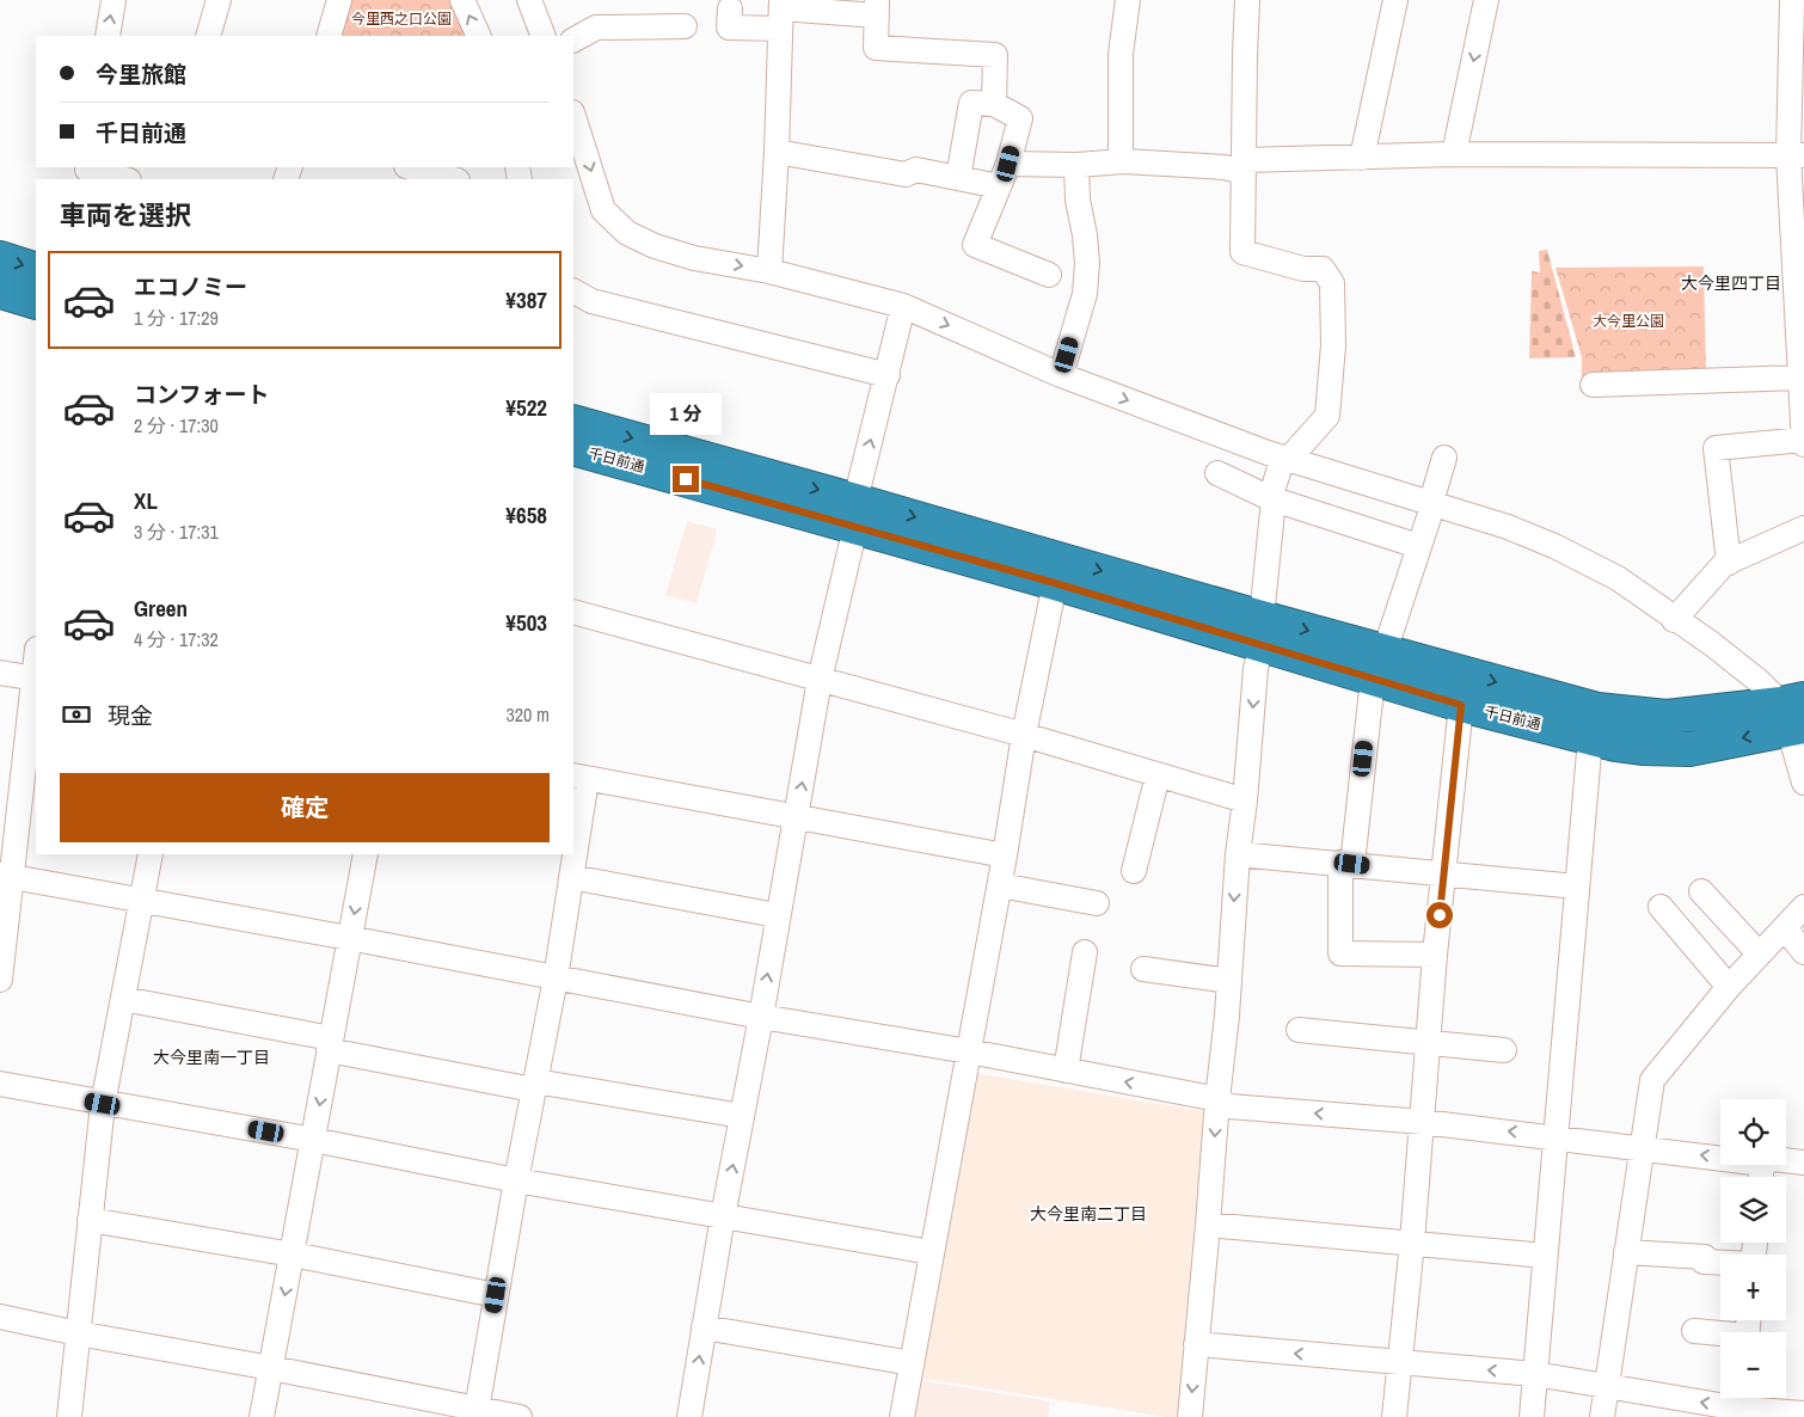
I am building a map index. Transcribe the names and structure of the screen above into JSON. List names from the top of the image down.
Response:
{
  "streets": {
    "highway": ["千日前通"]
  },
  "districts": ["大今里四丁目", "大今里南一丁目", "大今里南二丁目"],
  "parks": ["今里西之口公園", "大今里公園"],
  "page": {
    "banner": ["今里旅館", "千日前通"],
    "heading": "車両を選択",
    "list": [
      {
        "name": "エコノミー",
        "note": "1 分 · 17:29",
        "value": "¥387"
      },
      {
        "name": "コンフォート",
        "note": "2 分 · 17:30",
        "value": "¥522"
      },
      {
        "name": "XL",
        "note": "3 分 · 17:31",
        "value": "¥658"
      },
      {
        "name": "Green",
        "note": "4 分 · 17:32",
        "value": "¥503"
      }
    ],
    "bubble": "1 分",
    "pay": ["現金", "320 m"],
    "buttons": "確定",
    "map_buttons": ["+", "−"]
  }
}
